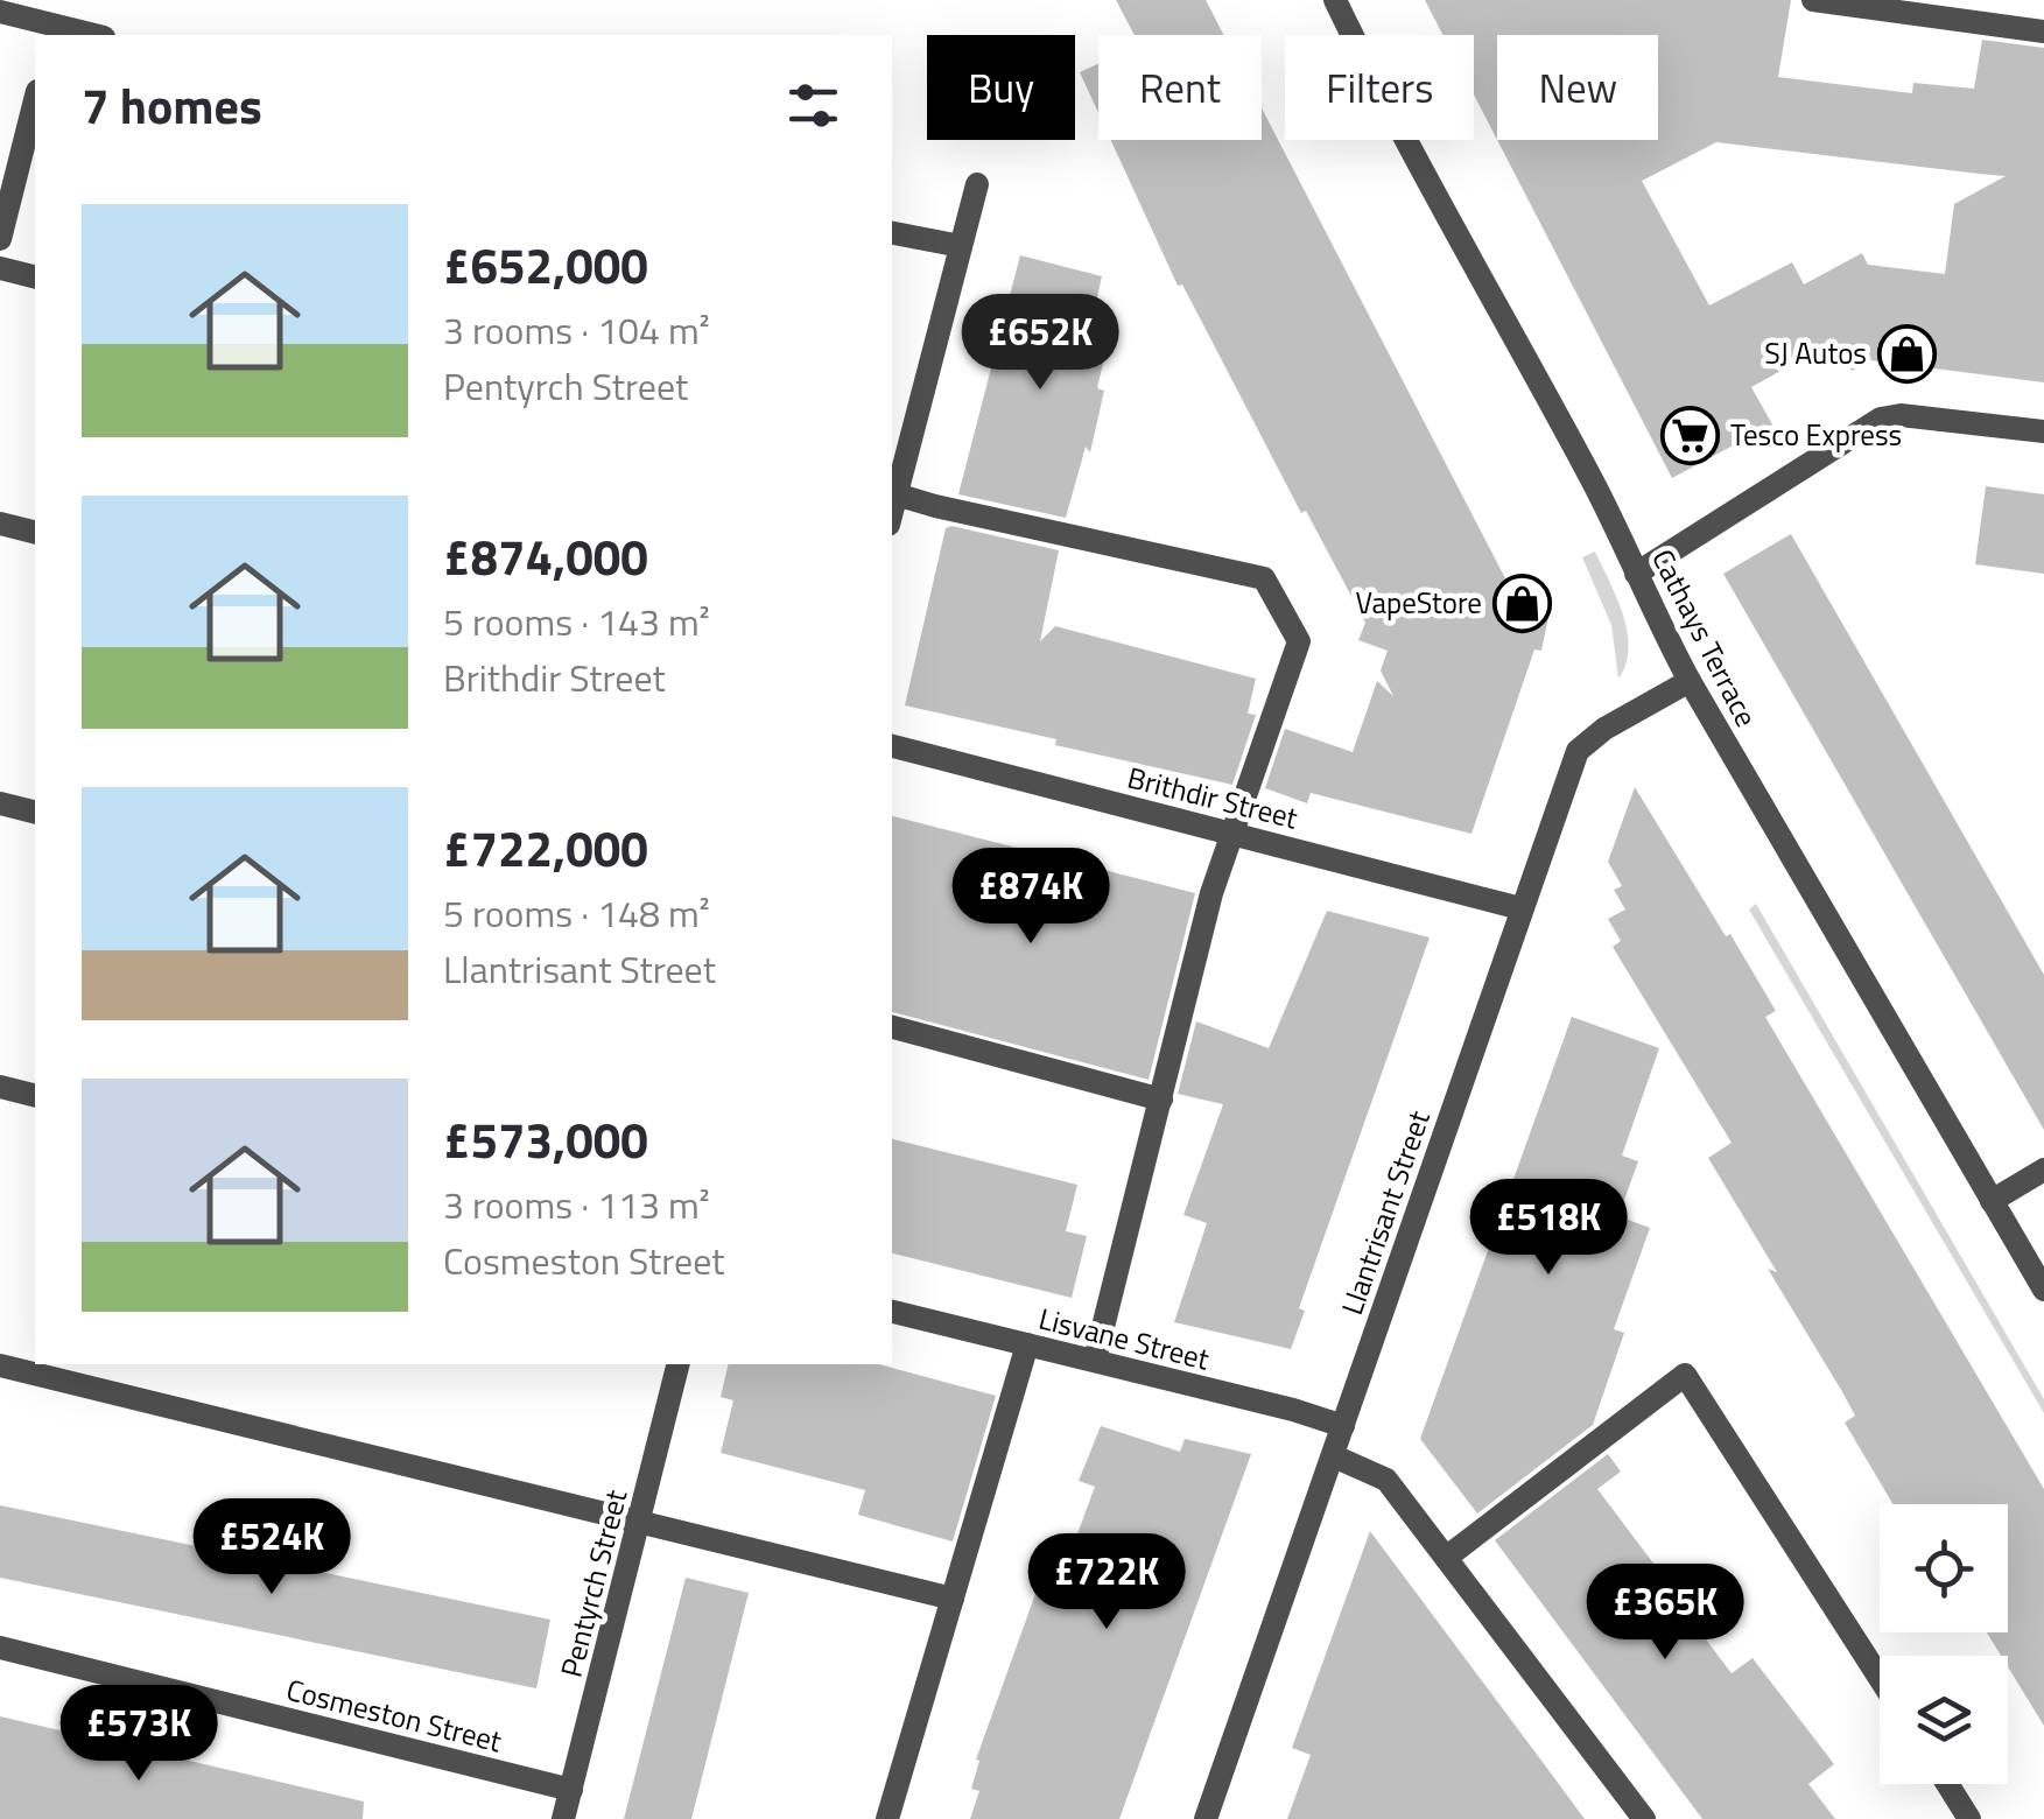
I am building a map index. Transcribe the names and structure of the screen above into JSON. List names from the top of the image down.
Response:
{
  "streets": {
    "street": [
      "Cathays Terrace",
      "Brithdir Street",
      "Llantrisant Street",
      "Lisvane Street",
      "Pentyrch Street",
      "Cosmeston Street"
    ]
  },
  "crossings": [
    ["Cathays Terrace", "Llantrisant Street"],
    ["Brithdir Street", "Llantrisant Street"],
    ["Llantrisant Street", "Lisvane Street"],
    ["Pentyrch Street", "Cosmeston Street"]
  ],
  "places": {
    "shop": ["SJ Autos", "VapeStore"],
    "supermarket": ["Tesco Express"]
  },
  "page": {
    "chip": [
      "Buy",
      "Rent",
      "Filters",
      "New"
    ],
    "heading": "7 homes",
    "list": [
      {
        "name": "£652,000",
        "note": "3 rooms · 104 m² · Pentyrch Street"
      },
      {
        "name": "£874,000",
        "note": "5 rooms · 143 m² · Brithdir Street"
      },
      {
        "name": "£722,000",
        "note": "5 rooms · 148 m² · Llantrisant Street"
      },
      {
        "name": "£573,000",
        "note": "3 rooms · 113 m² · Cosmeston Street"
      }
    ],
    "price": [
      "£652K",
      "£874K",
      "£518K",
      "£524K",
      "£722K",
      "£365K",
      "£573K"
    ]
  }
}
